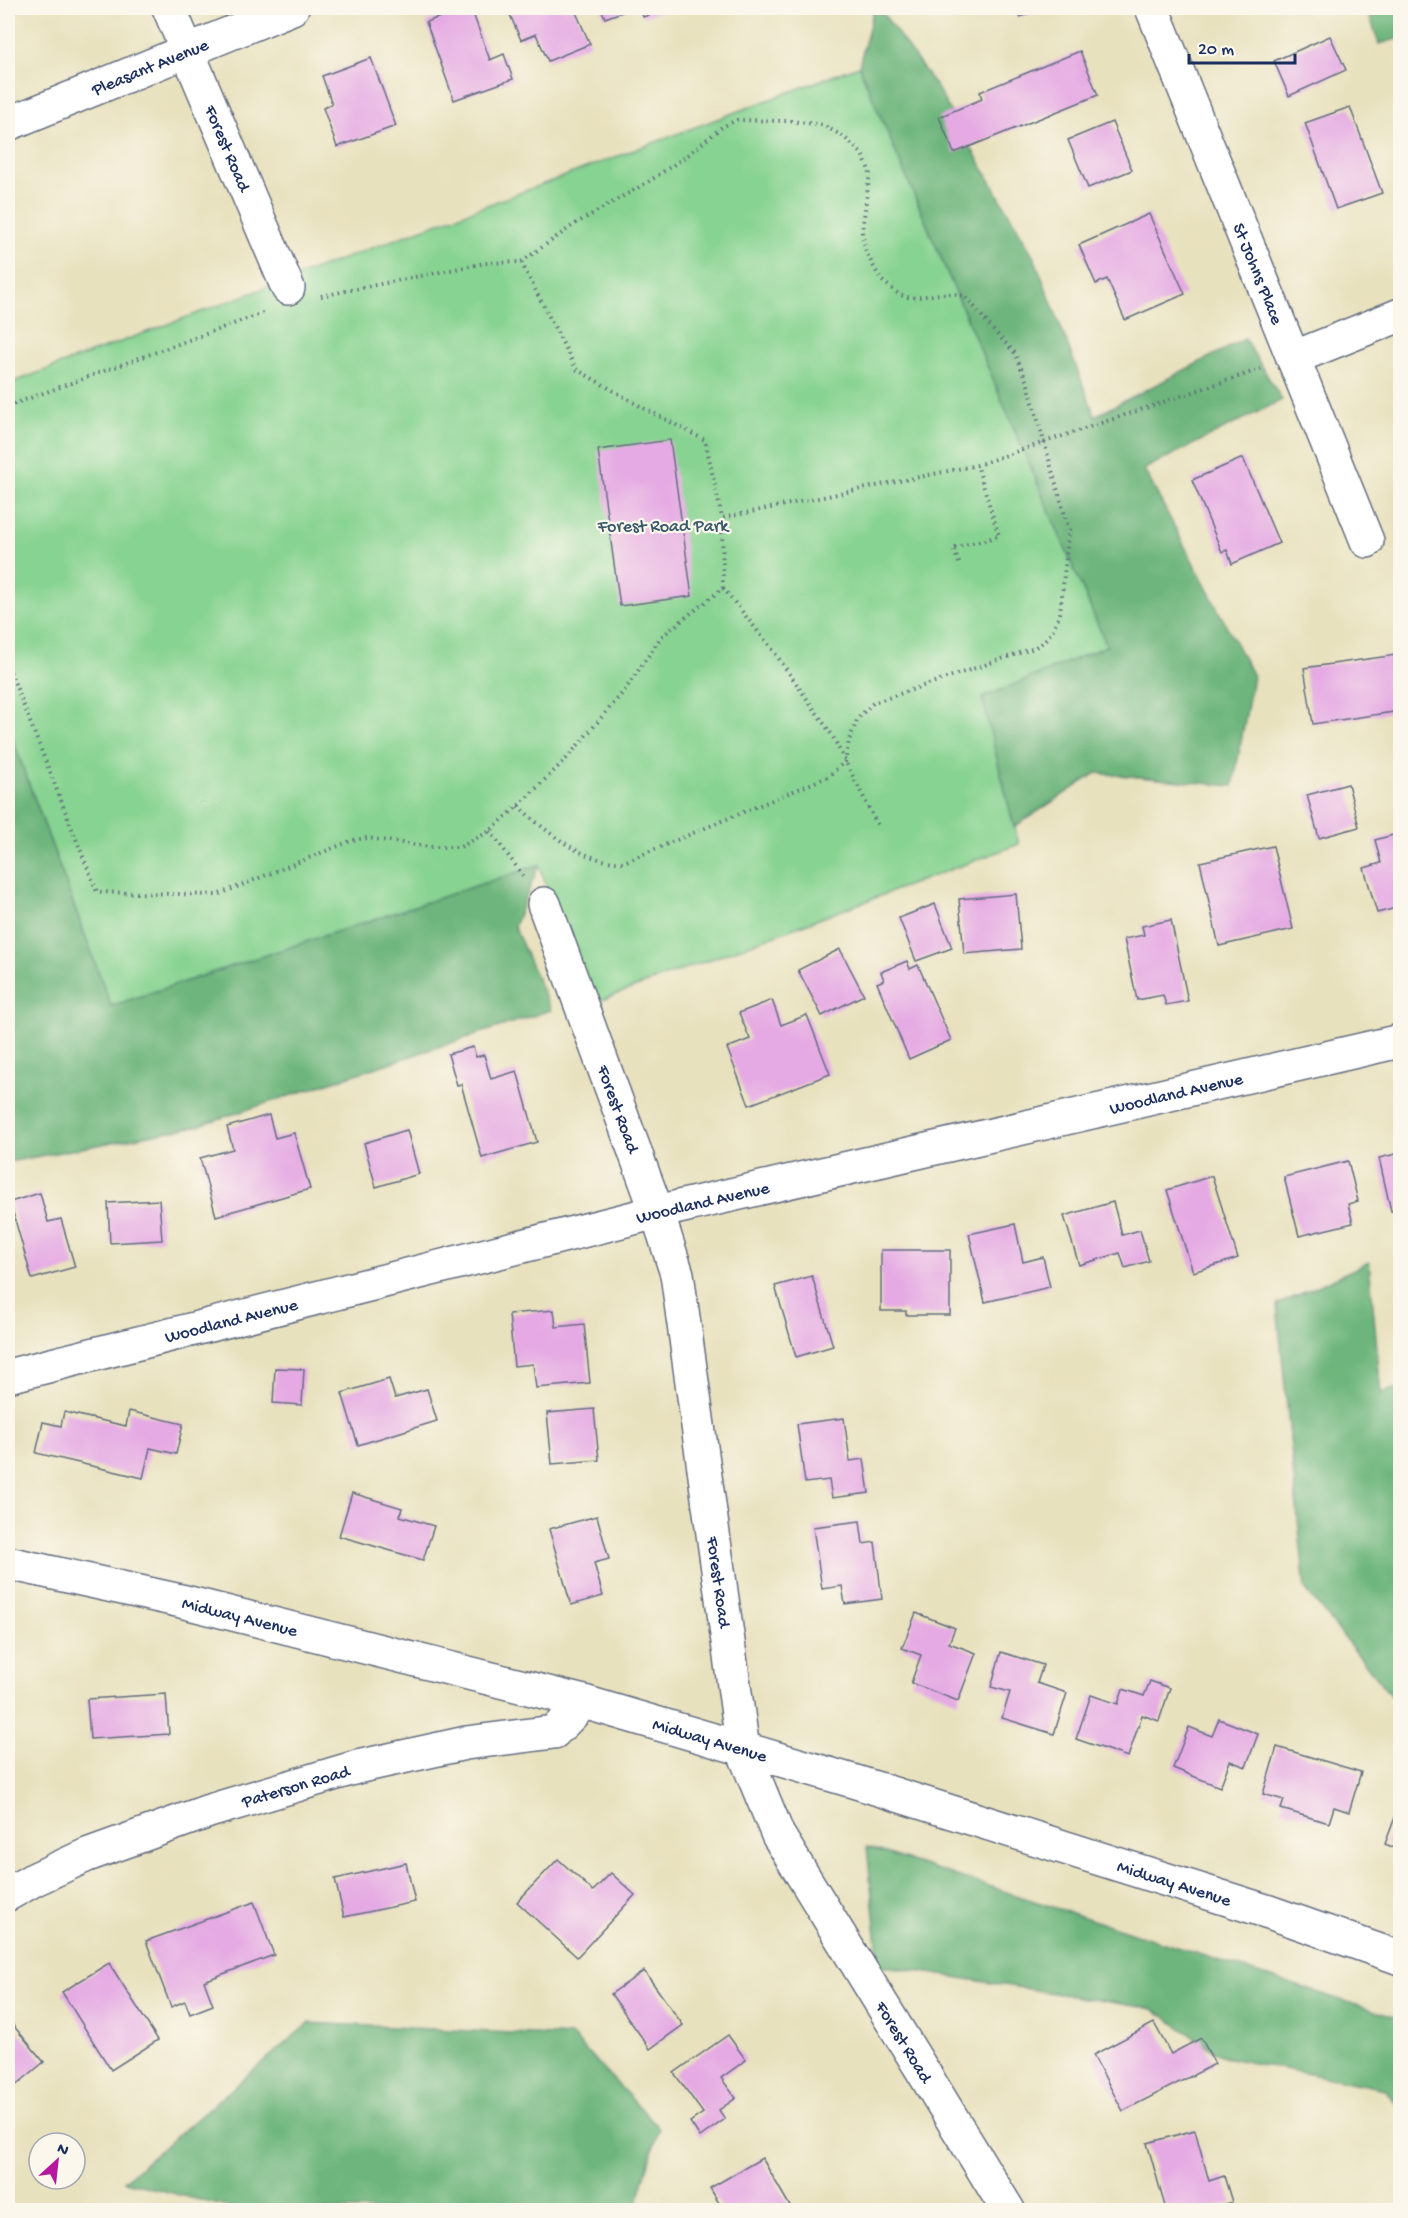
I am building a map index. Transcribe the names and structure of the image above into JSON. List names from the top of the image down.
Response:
{
  "streets": {
    "street": [
      "Pleasant Avenue",
      "Forest Road",
      "St Johns Place",
      "Woodland Avenue",
      "Midway Avenue",
      "Paterson Road"
    ]
  },
  "crossings": [
    ["Pleasant Avenue", "Forest Road"],
    ["Forest Road", "Woodland Avenue"],
    ["Forest Road", "Midway Avenue"],
    ["Midway Avenue", "Paterson Road"]
  ],
  "parks": ["Forest Road Park"],
  "scale_bar": "20 m",
  "north": "top right"
}
